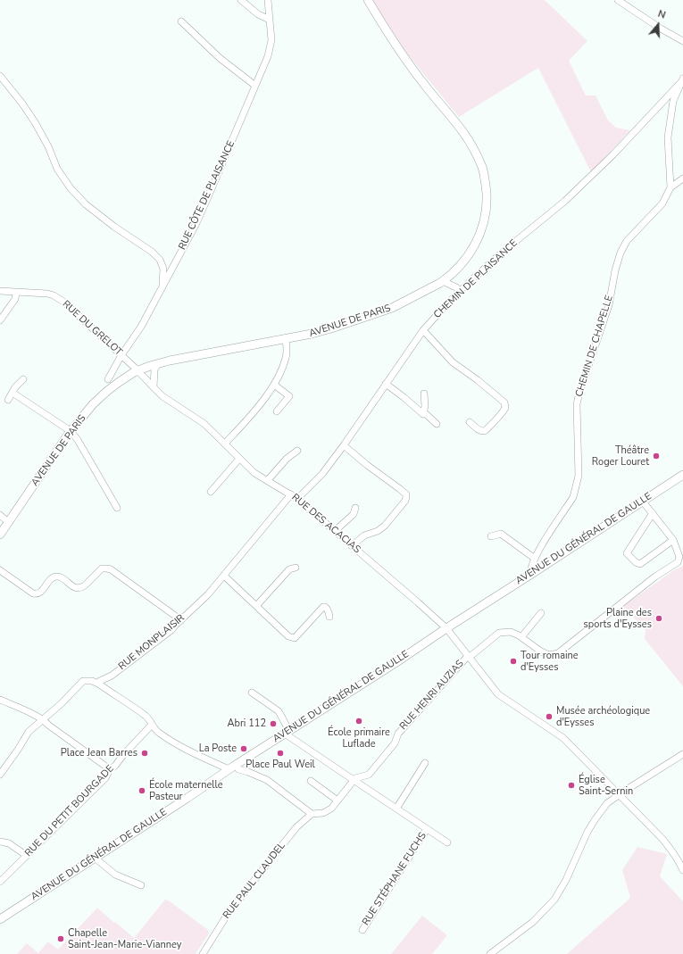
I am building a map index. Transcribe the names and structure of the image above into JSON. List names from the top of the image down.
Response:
{
  "streets": {
    "main road": ["AVENUE DE PARIS", "AVENUE DU GÉNÉRAL DE GAULLE"],
    "street": [
      "RUE CÔTE DE PLAISANCE",
      "CHEMIN DE PLAISANCE",
      "RUE DU GRELOT",
      "CHEMIN DE CHAPELLE",
      "RUE DES ACACIAS",
      "RUE MONPLAISIR",
      "RUE HENRI AUZIAS",
      "RUE DU PETIT BOURGADE",
      "RUE STÉPHANE FUCHS",
      "RUE PAUL CLAUDEL"
    ]
  },
  "crossings": [
    ["RUE CÔTE DE PLAISANCE", "RUE DU GRELOT"],
    ["CHEMIN DE PLAISANCE", "RUE DES ACACIAS"],
    ["AVENUE DE PARIS", "RUE DU GRELOT"],
    ["AVENUE DE PARIS", "RUE DES ACACIAS"],
    ["RUE DU GRELOT", "RUE DES ACACIAS"],
    ["CHEMIN DE CHAPELLE", "AVENUE DU GÉNÉRAL DE GAULLE"],
    ["RUE DES ACACIAS", "AVENUE DU GÉNÉRAL DE GAULLE"],
    ["RUE DES ACACIAS", "RUE MONPLAISIR"],
    ["RUE DES ACACIAS", "RUE HENRI AUZIAS"]
  ],
  "places": [
    "Théâtre Roger Louret",
    "Plaine des sports d'Eysses",
    "Tour romaine d'Eysses",
    "Musée archéologique d'Eysses",
    "École primaire Luflade",
    "Abri 112",
    "La Poste",
    "Place Jean Barres",
    "Place Paul Weil",
    "Église Saint-Sernin",
    "École maternelle Pasteur",
    "Chapelle Saint-Jean-Marie-Vianney"
  ],
  "north": "top"
}
